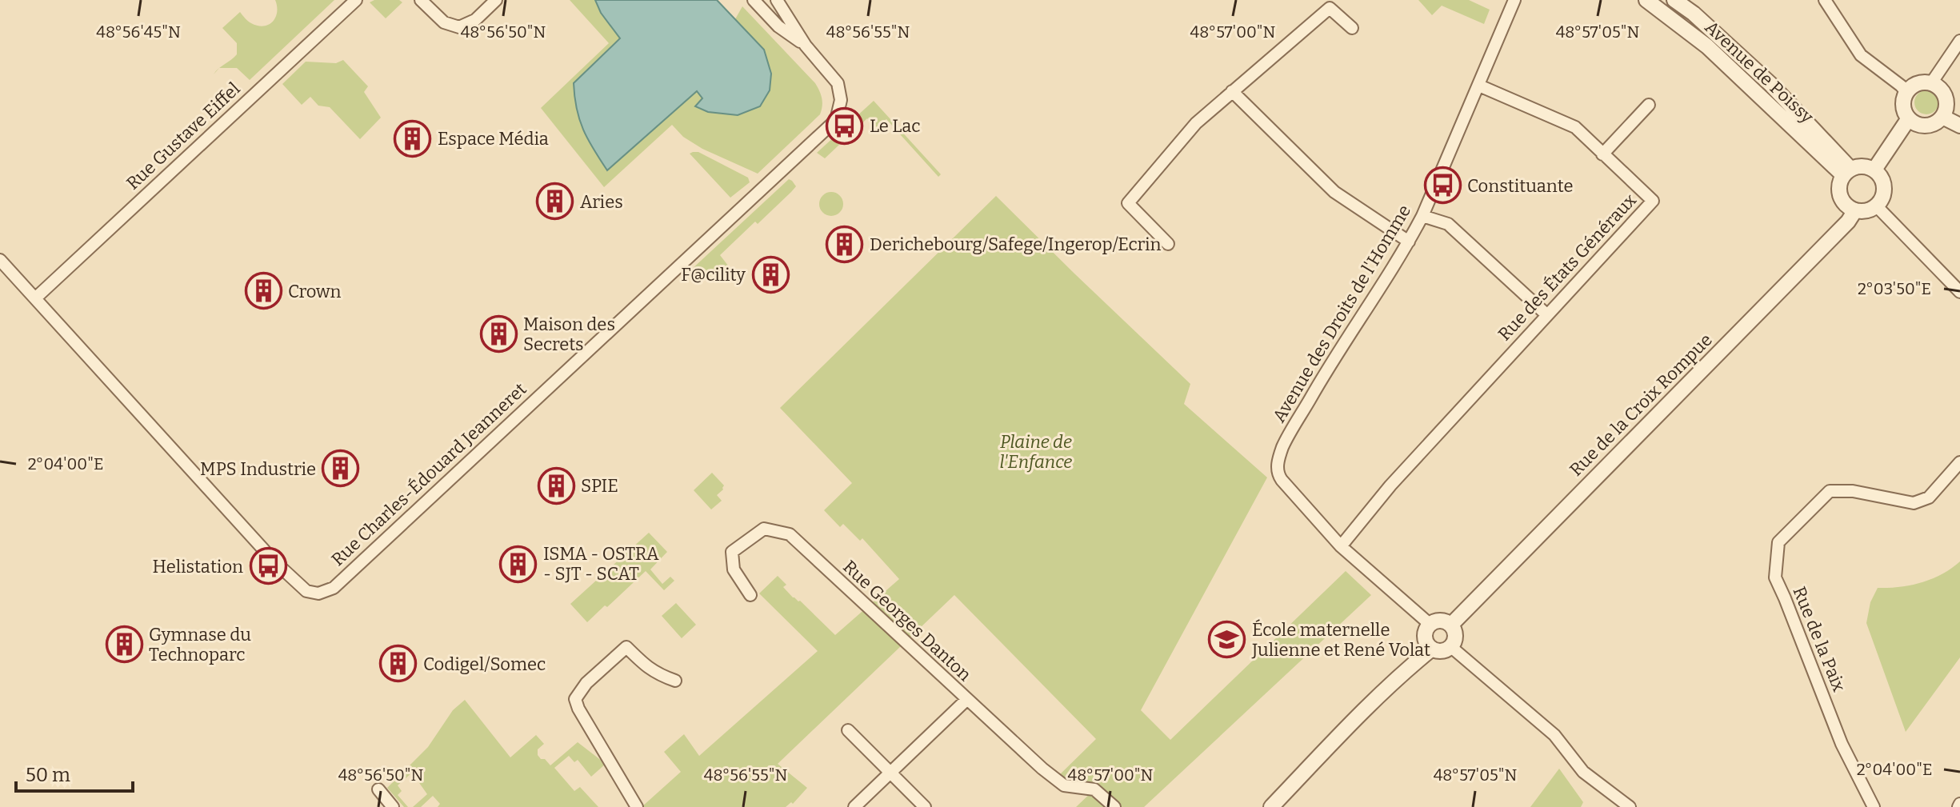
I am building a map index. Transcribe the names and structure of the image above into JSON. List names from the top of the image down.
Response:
{
  "streets": {
    "street": [
      "Avenue de Poissy",
      "Rue Gustave Eiffel",
      "Rue des États Généraux",
      "Avenue des Droits de l'Homme",
      "Rue de la Croix Rompue",
      "Rue Charles-Édouard Jeanneret",
      "Rue Georges Danton",
      "Rue de la Paix"
    ]
  },
  "crossings": [
    ["Avenue de Poissy", "Rue de la Croix Rompue"],
    ["Rue Gustave Eiffel", "Rue Charles-Édouard Jeanneret"],
    ["Rue des États Généraux", "Avenue des Droits de l'Homme"]
  ],
  "parks": ["Plaine de l'Enfance"],
  "places": {
    "bus stop": ["Le Lac", "Constituante", "Helistation"],
    "building": [
      "Espace Média",
      "Aries",
      "Derichebourg/Safege/Ingerop/Ecrin",
      "F@cility",
      "Crown",
      "Maison des Secrets",
      "MPS Industrie",
      "SPIE",
      "ISMA - OSTRA - SJT - SCAT",
      "Gymnase du Technoparc",
      "Codigel/Somec"
    ],
    "school or university": ["École maternelle Julienne et René Volat"]
  },
  "scale_bar": "50 m",
  "coordinates": [
    "48°56'45\"N",
    "48°56'50\"N",
    "48°56'55\"N",
    "48°57'00\"N",
    "48°57'05\"N",
    "2°03'50\"E",
    "2°04'00\"E"
  ]
}
